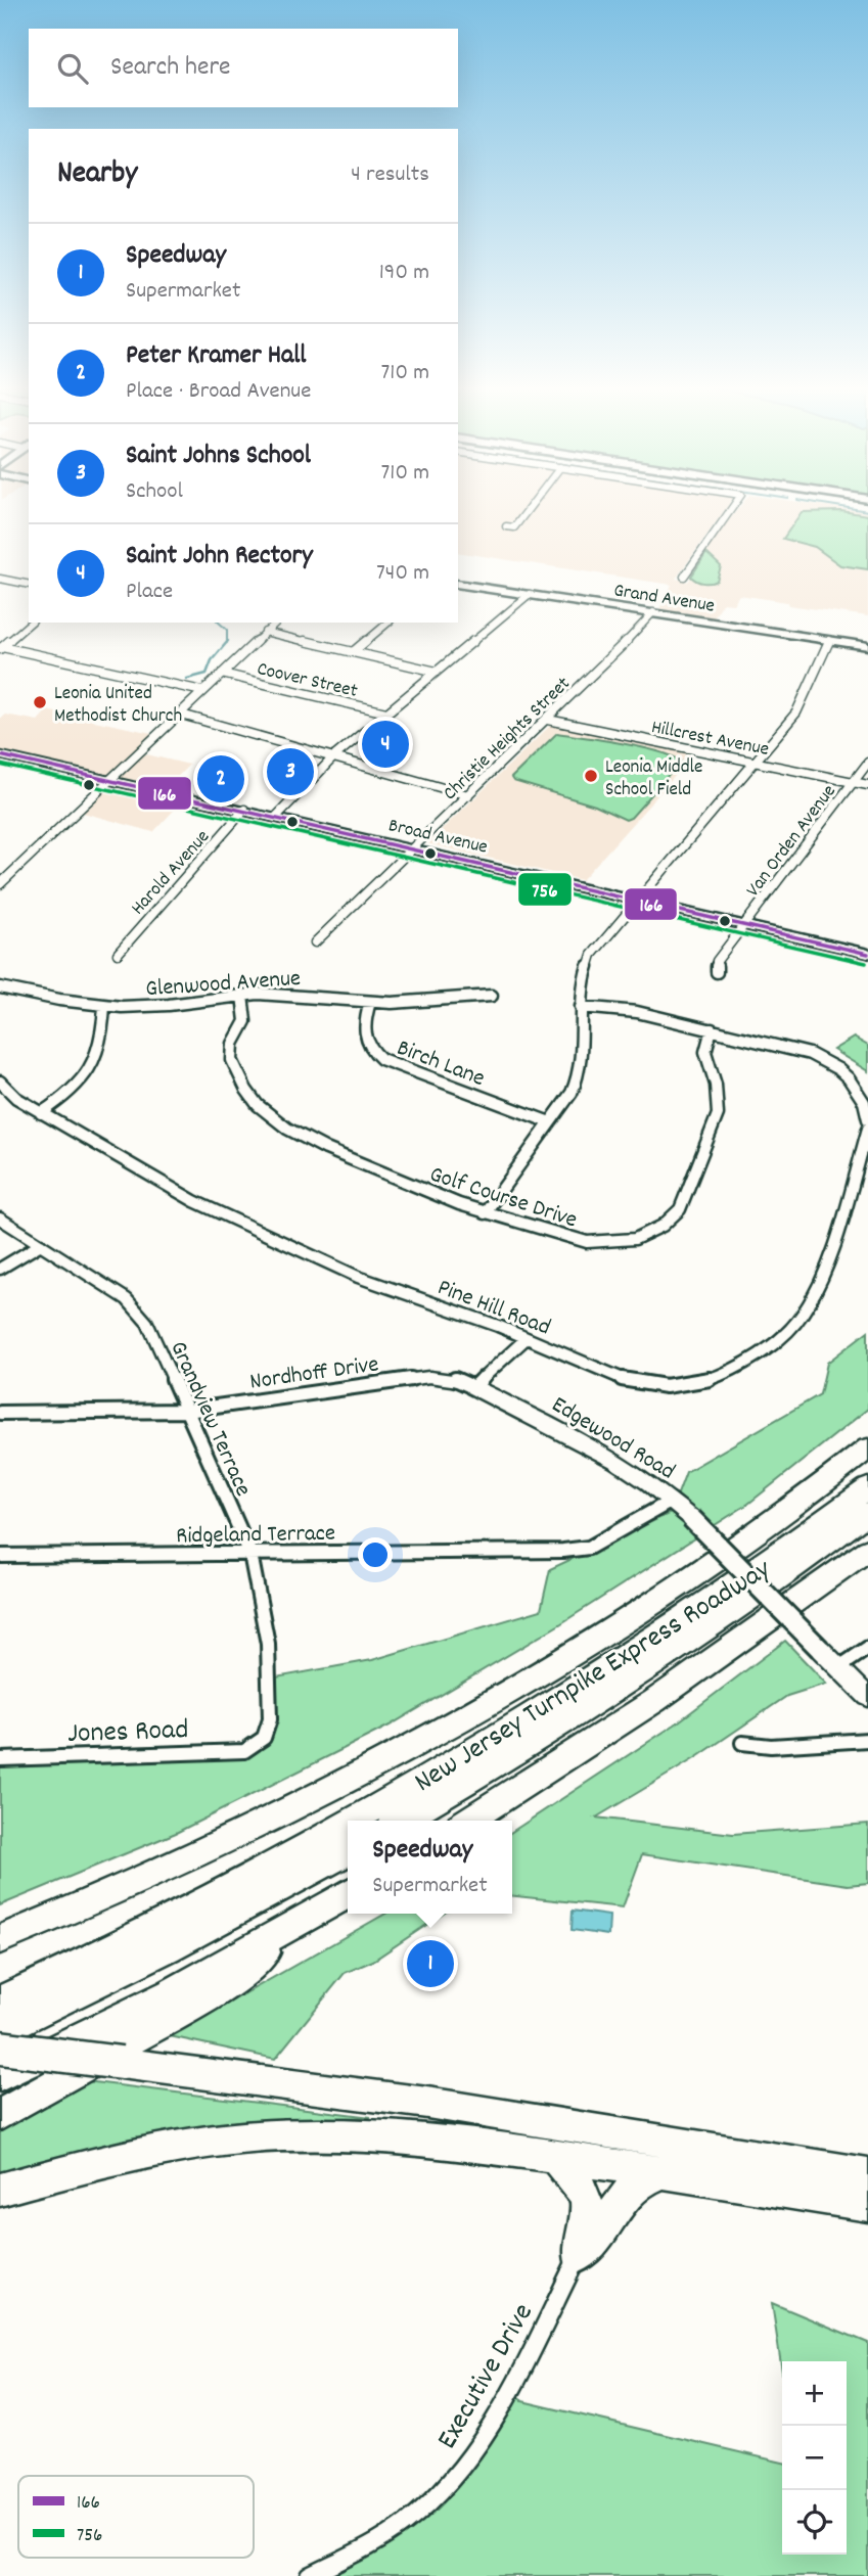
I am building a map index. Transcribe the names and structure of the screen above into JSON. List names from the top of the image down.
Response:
{
  "streets": {
    "highway": ["New Jersey Turnpike Express Roadway"],
    "main road": ["Grand Avenue"],
    "street": [
      "Coover Street",
      "Hillcrest Avenue",
      "Christie Heights Street",
      "Broad Avenue",
      "Van Orden Avenue",
      "Harold Avenue",
      "Glenwood Avenue",
      "Birch Lane",
      "Golf Course Drive",
      "Pine Hill Road",
      "Nordhoff Drive",
      "Grandview Terrace",
      "Edgewood Road",
      "Ridgeland Terrace",
      "Jones Road",
      "Executive Drive"
    ]
  },
  "crossings": [
    ["Grand Avenue", "Christie Heights Street"],
    ["Hillcrest Avenue", "Christie Heights Street"],
    ["Hillcrest Avenue", "Van Orden Avenue"],
    ["Christie Heights Street", "Broad Avenue"],
    ["Broad Avenue", "Van Orden Avenue"],
    ["Broad Avenue", "Harold Avenue"],
    ["Glenwood Avenue", "Birch Lane"],
    ["Glenwood Avenue", "Golf Course Drive"],
    ["Nordhoff Drive", "Grandview Terrace"],
    ["Nordhoff Drive", "Edgewood Road"],
    ["Grandview Terrace", "Ridgeland Terrace"],
    ["Grandview Terrace", "Jones Road"],
    ["Edgewood Road", "Ridgeland Terrace"]
  ],
  "places": ["Leonia United Methodist Church", "Leonia Middle School Field"],
  "lines": ["transit line 166", "transit line 756"],
  "legend": ["166", "756"],
  "page": {
    "search": "Search here",
    "heading": ["Nearby", "4 results"],
    "list": [
      {
        "mark": "1",
        "name": "Speedway",
        "note": "Supermarket",
        "value": "190 m"
      },
      {
        "mark": "2",
        "name": "Peter Kramer Hall",
        "note": "Place · Broad Avenue",
        "value": "710 m"
      },
      {
        "mark": "3",
        "name": "Saint Johns School",
        "note": "School",
        "value": "710 m"
      },
      {
        "mark": "4",
        "name": "Saint John Rectory",
        "note": "Place",
        "value": "740 m"
      }
    ],
    "pins": [
      "4",
      "3",
      "2",
      "1"
    ],
    "popup": ["Speedway", "Supermarket"],
    "map_buttons": ["+", "−"]
  }
}
